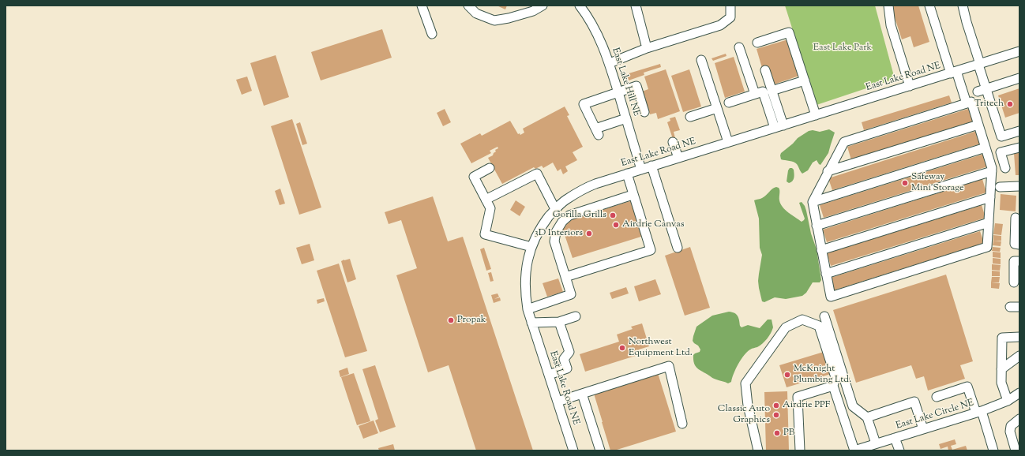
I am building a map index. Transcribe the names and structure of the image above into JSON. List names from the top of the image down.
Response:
{
  "streets": {
    "street": ["East Lake Road NE", "East Lake Hill NE", "East Lake Circle NE"]
  },
  "crossings": [
    ["East Lake Road NE", "East Lake Hill NE"]
  ],
  "parks": ["East Lake Park"],
  "places": [
    "Tritech",
    "Safeway Mini Storage",
    "Gorilla Grills",
    "Airdrie Canvas",
    "3D Interiors",
    "Propak",
    "Northwest Equipment Ltd.",
    "McKnight Plumbing Ltd.",
    "Airdrie PPF",
    "Classic Auto Graphics",
    "PB"
  ]
}
